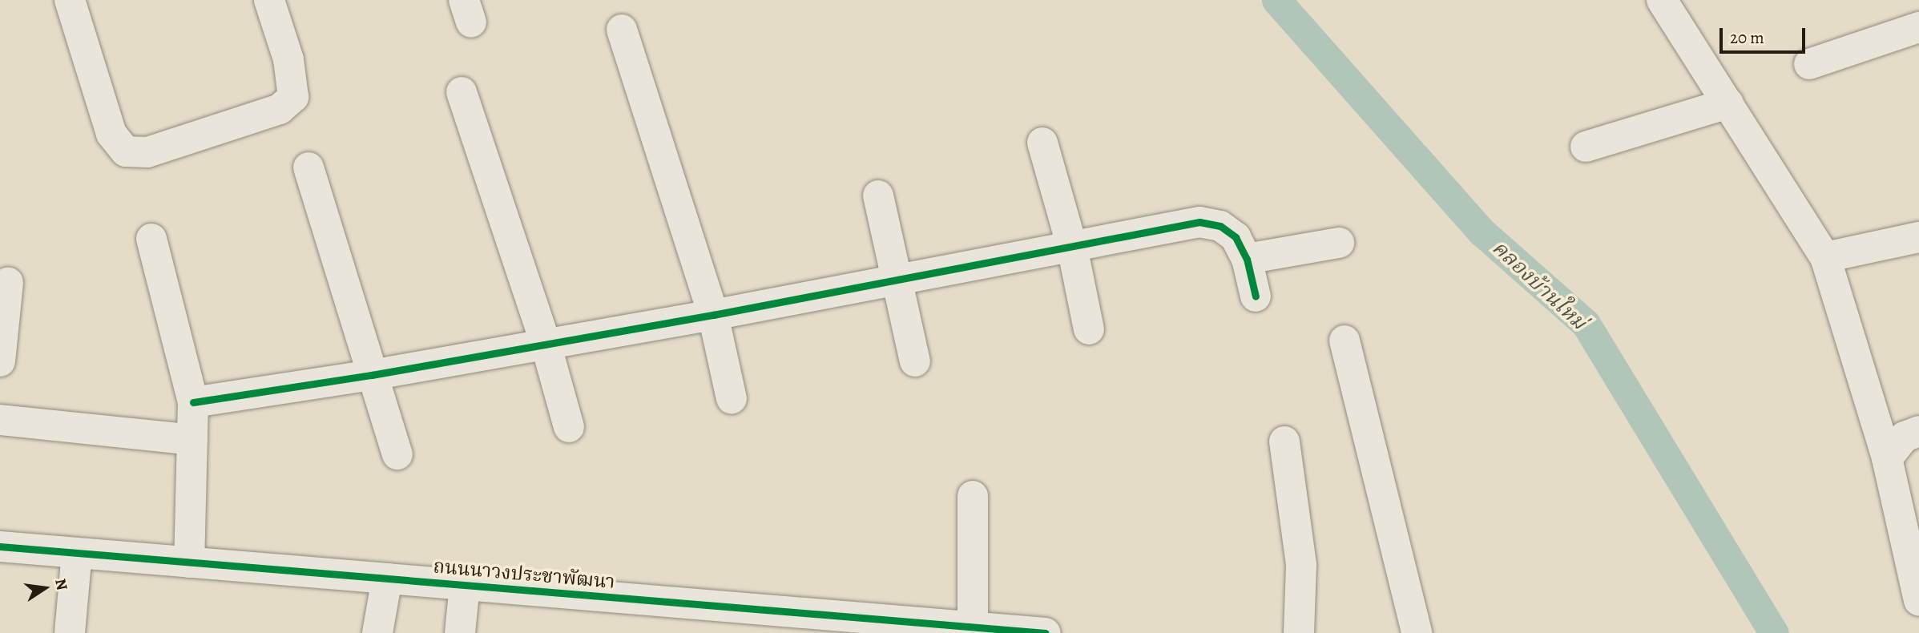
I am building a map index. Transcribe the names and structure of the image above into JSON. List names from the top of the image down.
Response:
{
  "streets": {
    "street": ["ถนนนาวงประชาพัฒนา"]
  },
  "water": ["คลองบ้านใหม่"],
  "scale_bar": "20 m",
  "north": "right"
}
